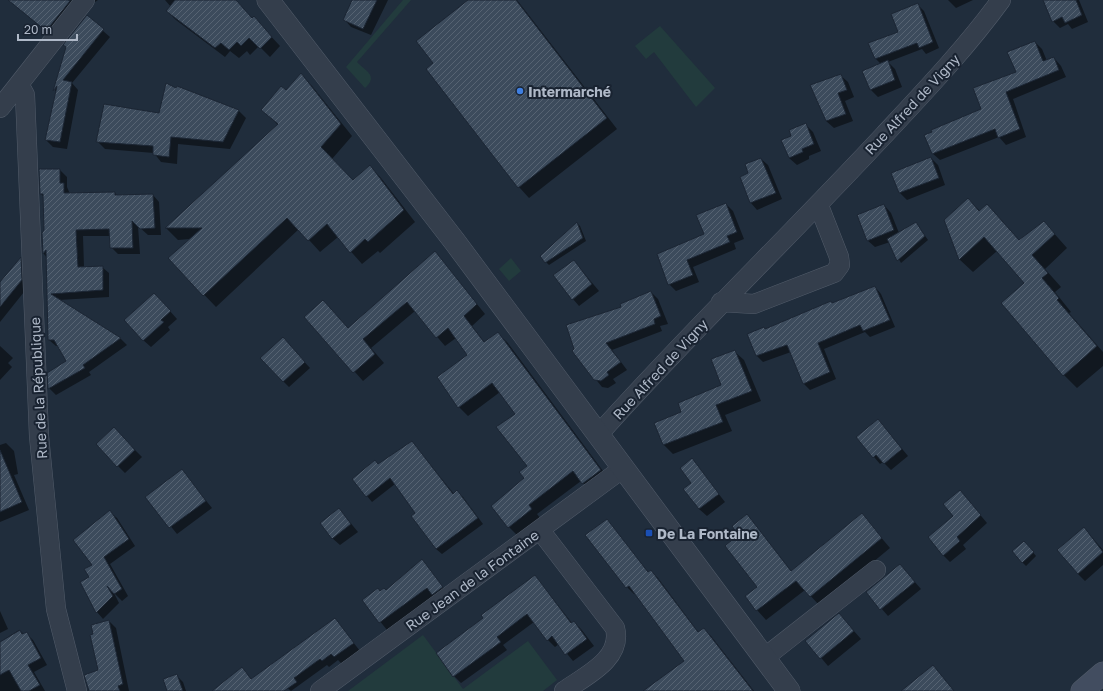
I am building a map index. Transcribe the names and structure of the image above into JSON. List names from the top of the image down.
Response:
{
  "streets": {
    "street": ["Rue Alfred de Vigny", "Rue de la République", "Rue Jean de la Fontaine"]
  },
  "places": {
    "other": ["Intermarché"],
    "transit": ["De La Fontaine"]
  },
  "scale_bar": "20 m"
}
